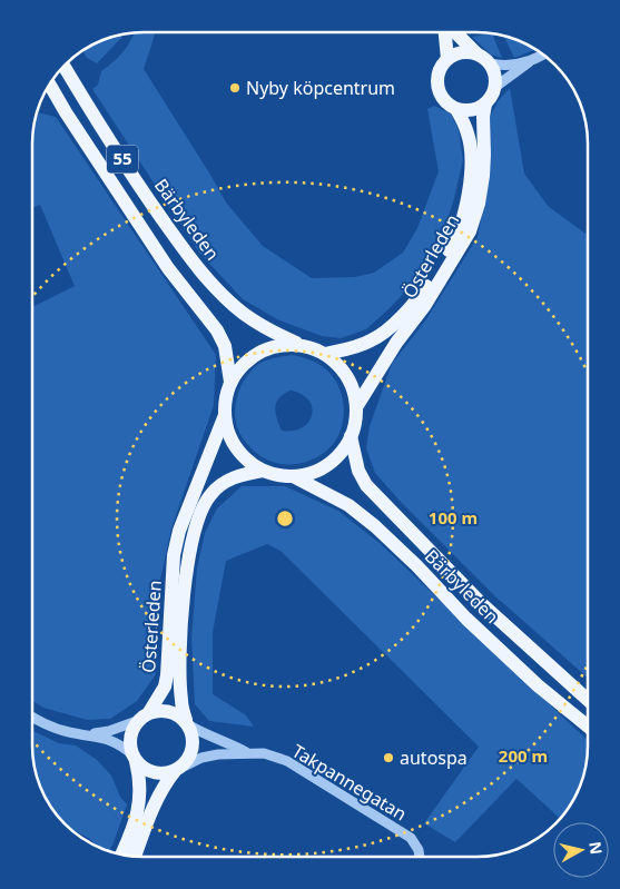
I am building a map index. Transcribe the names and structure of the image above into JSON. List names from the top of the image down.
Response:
{
  "streets": {
    "main road": ["55", "Bärbyleden", "Österleden"],
    "street": ["Takpannegatan"]
  },
  "crossings": [
    ["55", "Bärbyleden"],
    ["55", "Österleden"],
    ["Bärbyleden", "Österleden"],
    ["Österleden", "Takpannegatan"]
  ],
  "places": ["Nyby köpcentrum", "autospa"],
  "north": "right",
  "rings": ["100 m", "200 m"]
}
